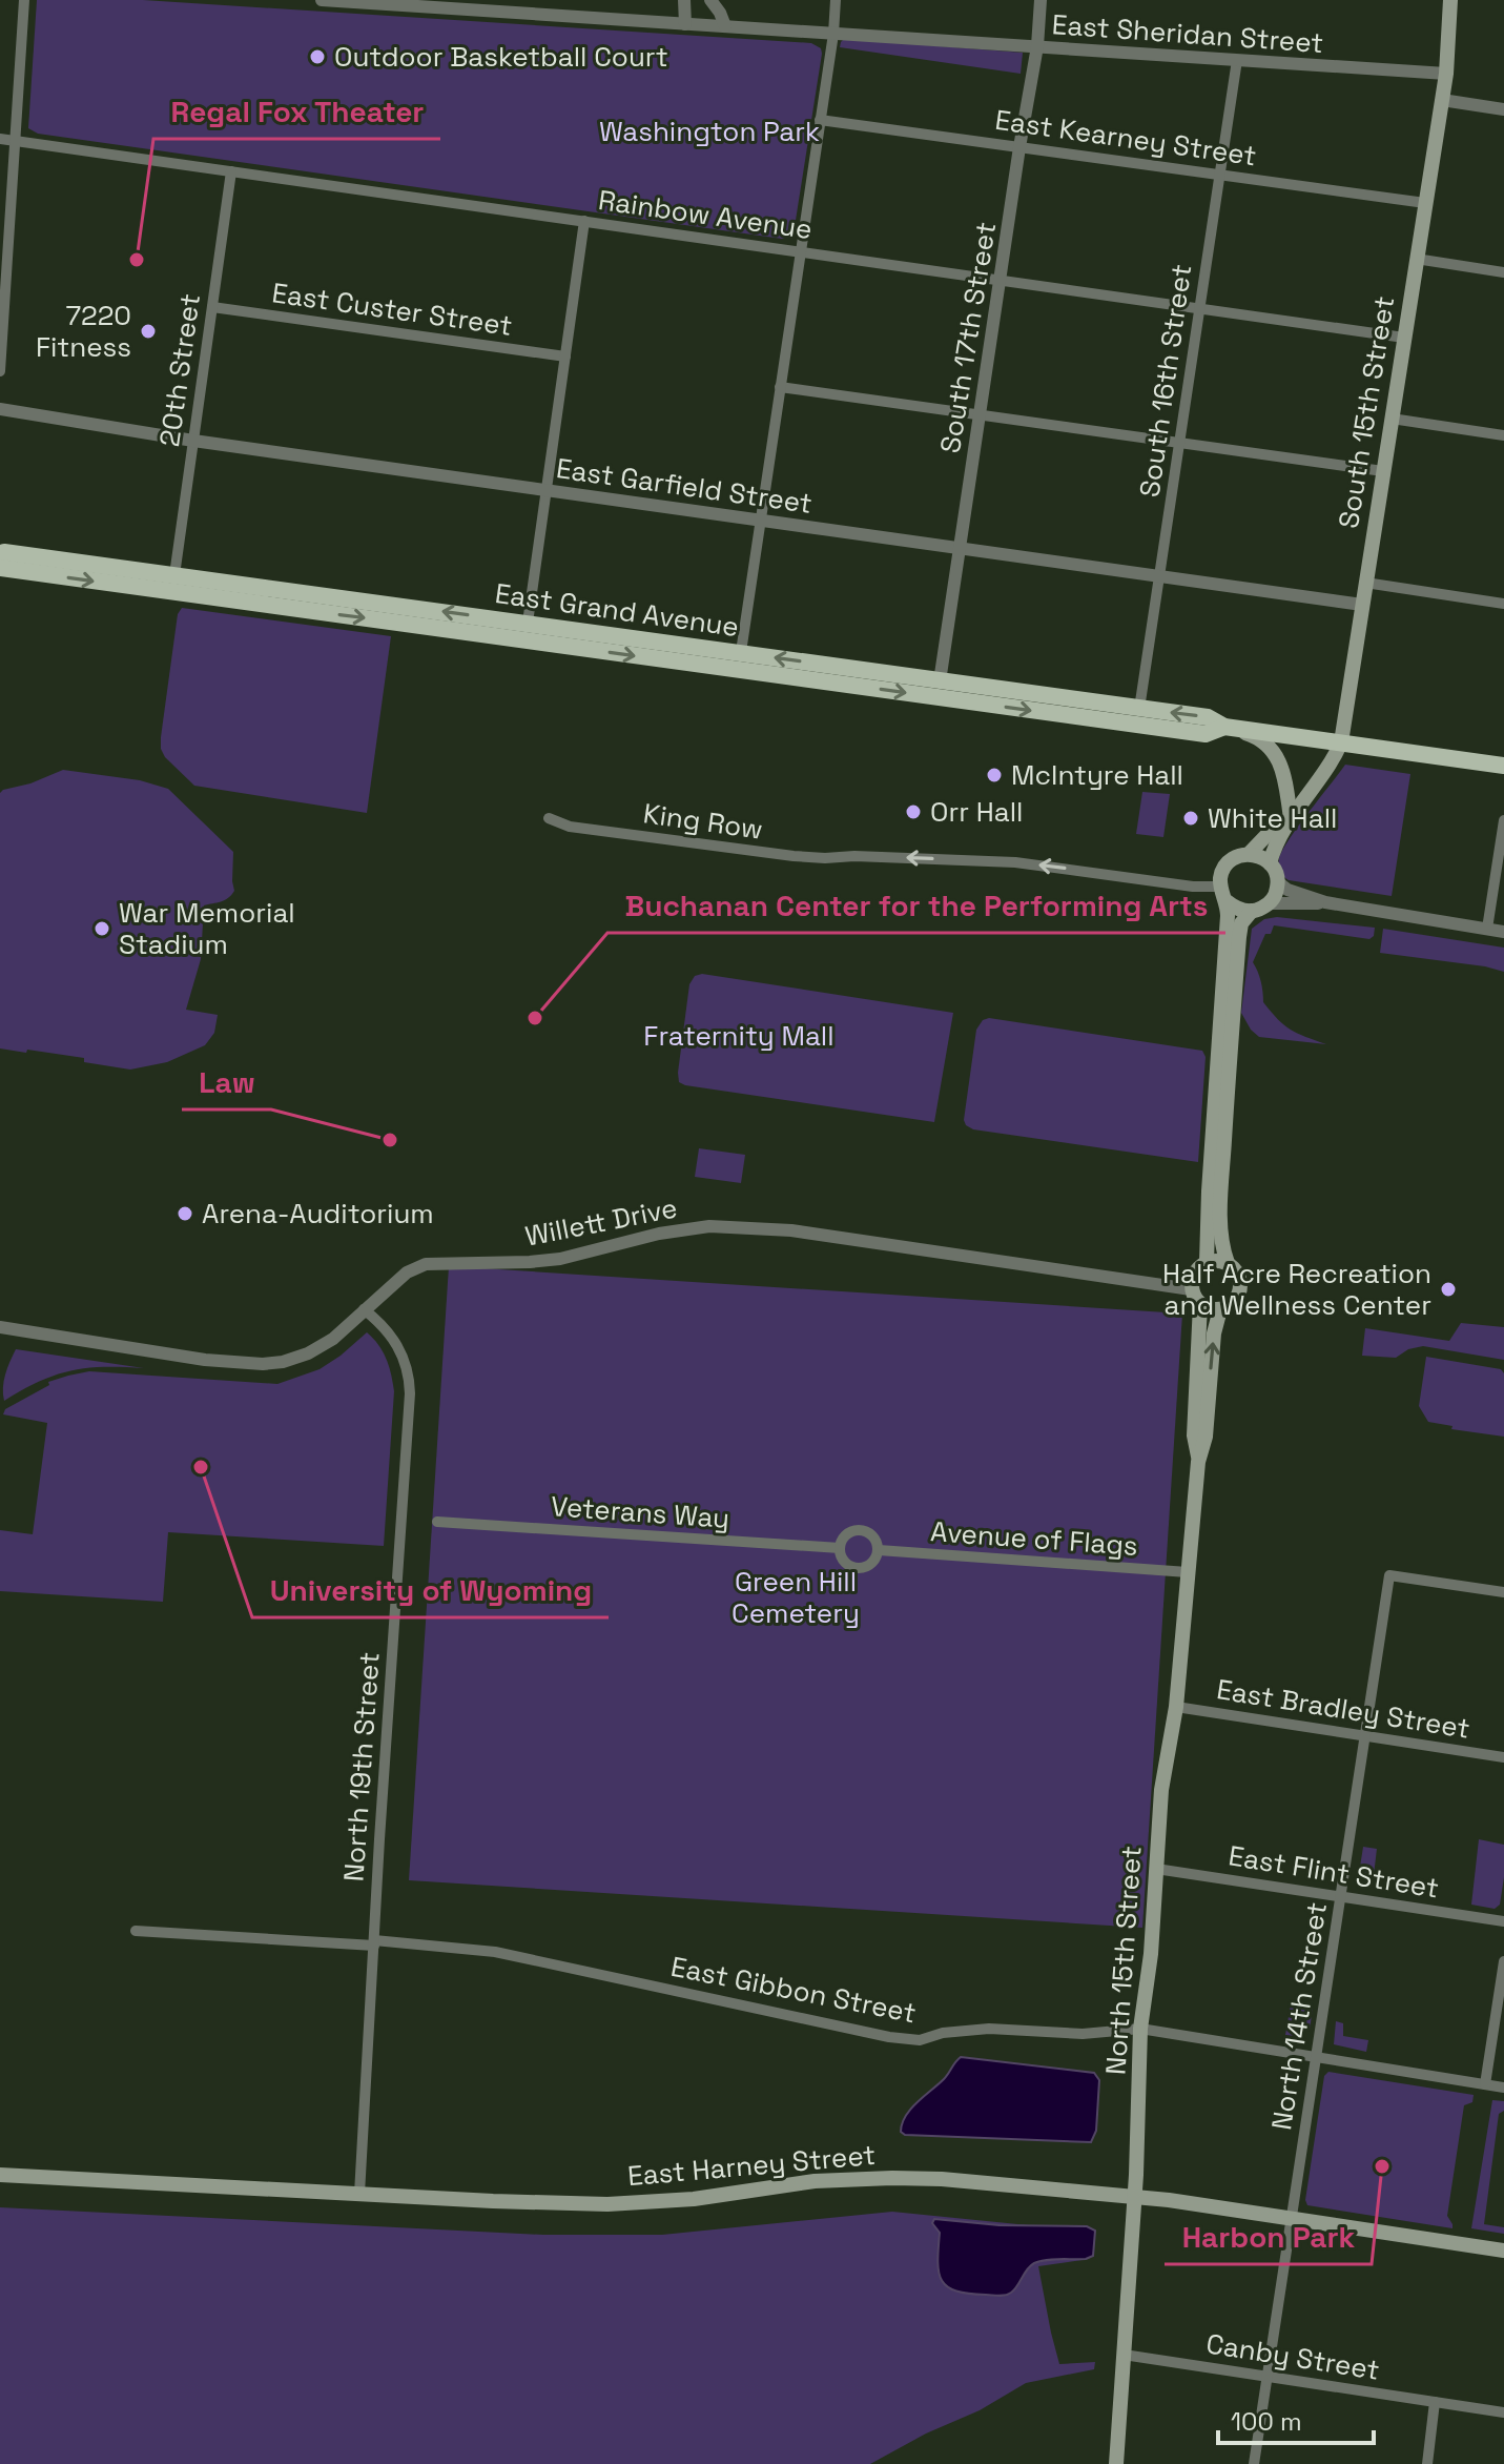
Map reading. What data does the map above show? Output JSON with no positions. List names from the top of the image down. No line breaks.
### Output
{"streets":{"main road":["South 15th Street","East Grand Avenue","North 15th Street","East Harney Street"],"street":["East Sheridan Street","East Kearney Street","Rainbow Avenue","East Custer Street","South 17th Street","20th Street","South 16th Street","East Garfield Street","King Row","Willett Drive","Veterans Way","Avenue of Flags","East Bradley Street","North 19th Street","East Flint Street","East Gibbon Street","North 14th Street","Canby Street"]},"crossings":[["East Sheridan Street","South 17th Street"],["East Sheridan Street","South 16th Street"],["East Sheridan Street","South 15th Street"],["East Kearney Street","South 17th Street"],["East Kearney Street","South 16th Street"],["East Kearney Street","South 15th Street"],["Rainbow Avenue","South 17th Street"],["Rainbow Avenue","20th Street"],["Rainbow Avenue","South 16th Street"],["Rainbow Avenue","South 15th Street"],["East Custer Street","20th Street"],["South 17th Street","East Garfield Street"],["South 17th Street","East Grand Avenue"],["20th Street","East Garfield Street"],["20th Street","East Grand Avenue"],["South 16th Street","East Garfield Street"],["South 16th Street","East Grand Avenue"],["South 15th Street","East Garfield Street"],["South 15th Street","East Grand Avenue"],["South 15th Street","King Row"],["Willett Drive","North 19th Street"],["Willett Drive","North 15th Street"],["Veterans Way","Avenue of Flags"],["Avenue of Flags","North 15th Street"],["East Bradley Street","North 15th Street"],["East Bradley Street","North 14th Street"],["North 19th Street","East Gibbon Street"],["North 19th Street","East Harney Street"],["East Flint Street","North 15th Street"],["East Flint Street","North 14th Street"],["North 15th Street","East Gibbon Street"],["North 15th Street","East Harney Street"],["North 15th Street","Canby Street"],["East Gibbon Street","North 14th Street"],["North 14th Street","East Harney Street"],["North 14th Street","Canby Street"]],"one_way":["King Row"],"parks":["Washington Park","Fraternity Mall","Green Hill Cemetery"],"places":["Outdoor Basketball Court","Regal Fox Theater","7220 Fitness","McIntyre Hall","Orr Hall","White Hall","War Memorial Stadium","Buchanan Center for the Performing Arts","Law","Arena-Auditorium","Half Acre Recreation and Wellness Center","University of Wyoming","Harbon Park"],"scale_bar":"100 m"}
